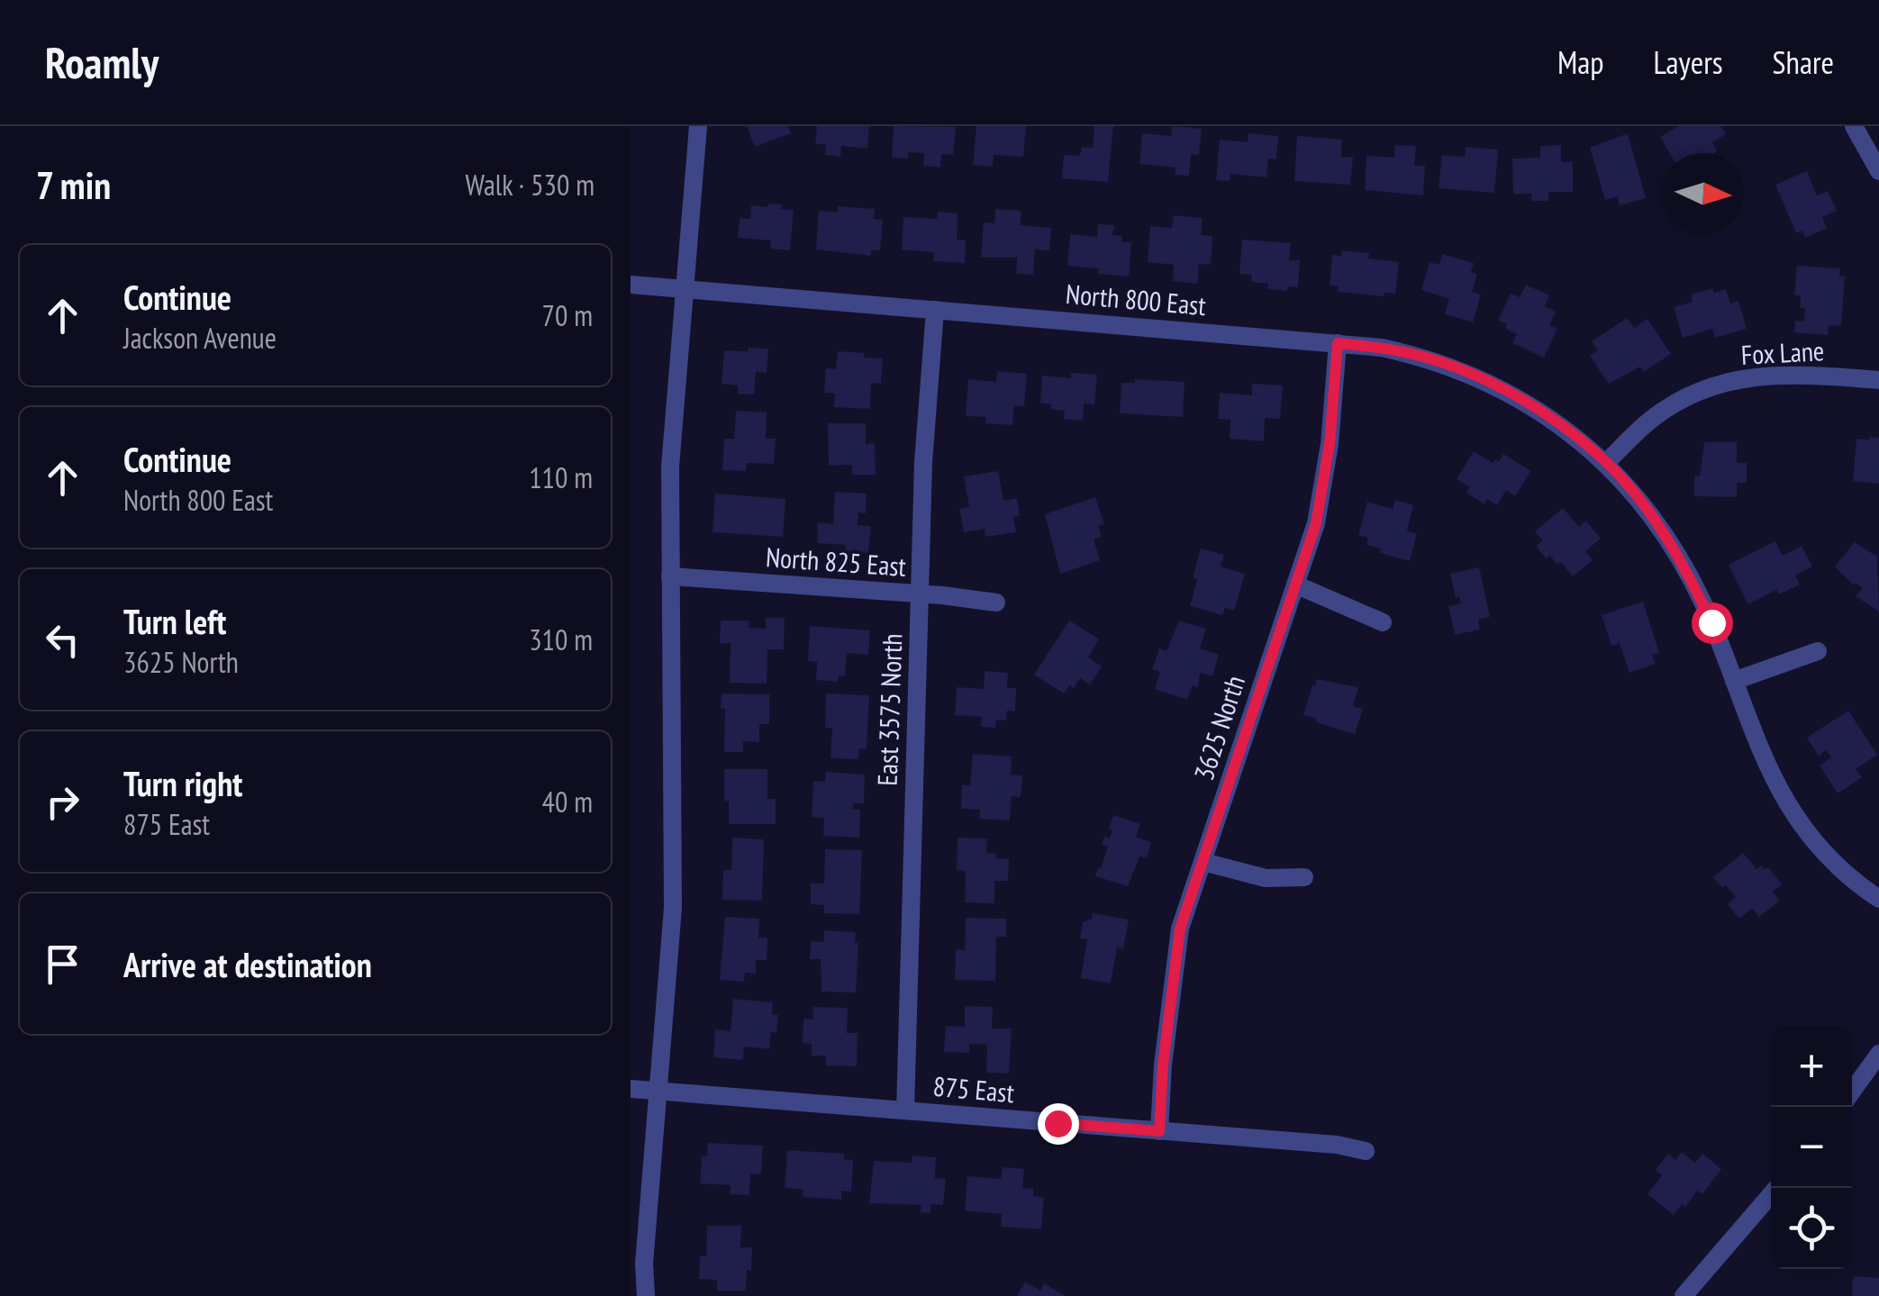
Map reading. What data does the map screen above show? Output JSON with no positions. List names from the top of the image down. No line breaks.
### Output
{"streets":{"street":["North 800 East","Fox Lane","North 825 East","East 3575 North","3625 North","875 East"]},"crossings":[["North 800 East","Fox Lane"],["North 800 East","East 3575 North"],["North 800 East","3625 North"],["North 825 East","East 3575 North"],["East 3575 North","875 East"],["3625 North","875 East"]],"north":"right","page":{"header":"Roamly","nav":["Map","Layers","Share"],"heading":["7 min","Walk · 530 m"],"list":[["Continue","Jackson Avenue","70 m"],["Continue","North 800 East","110 m"],["Turn left","3625 North","310 m"],["Turn right","875 East","40 m"],"Arrive at destination"],"map_buttons":["+","−"]}}
